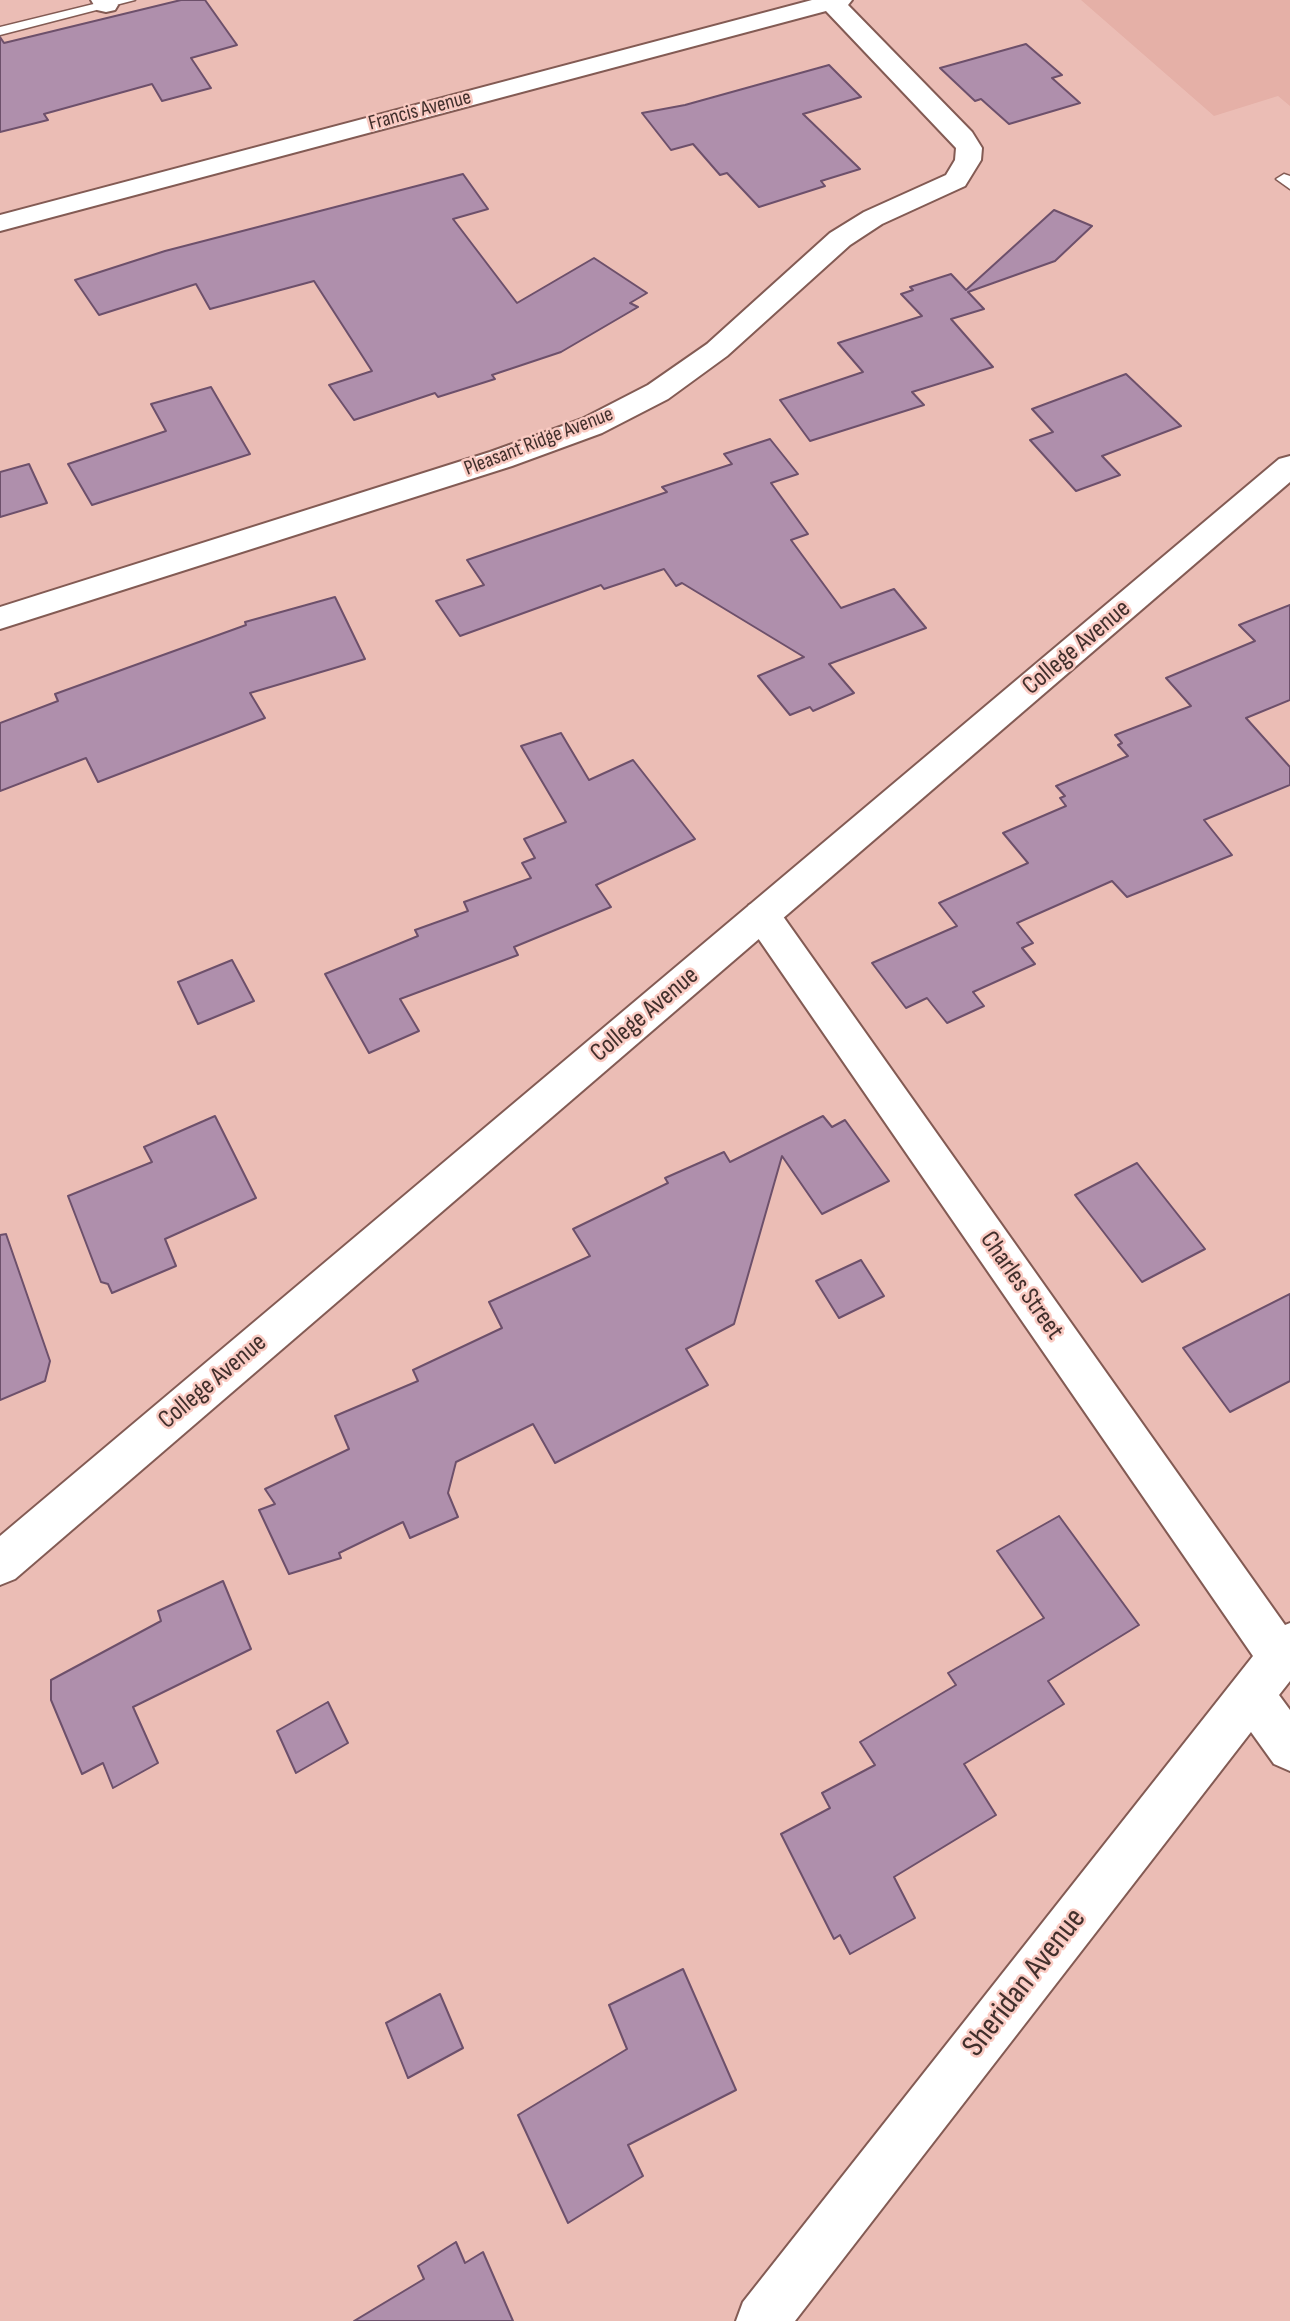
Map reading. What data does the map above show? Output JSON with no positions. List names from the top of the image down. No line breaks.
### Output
{"streets":{"street":["Francis Avenue","Pleasant Ridge Avenue","College Avenue","Charles Street","Sheridan Avenue"]},"crossings":[["Francis Avenue","Pleasant Ridge Avenue"],["College Avenue","Charles Street"],["Charles Street","Sheridan Avenue"]]}
